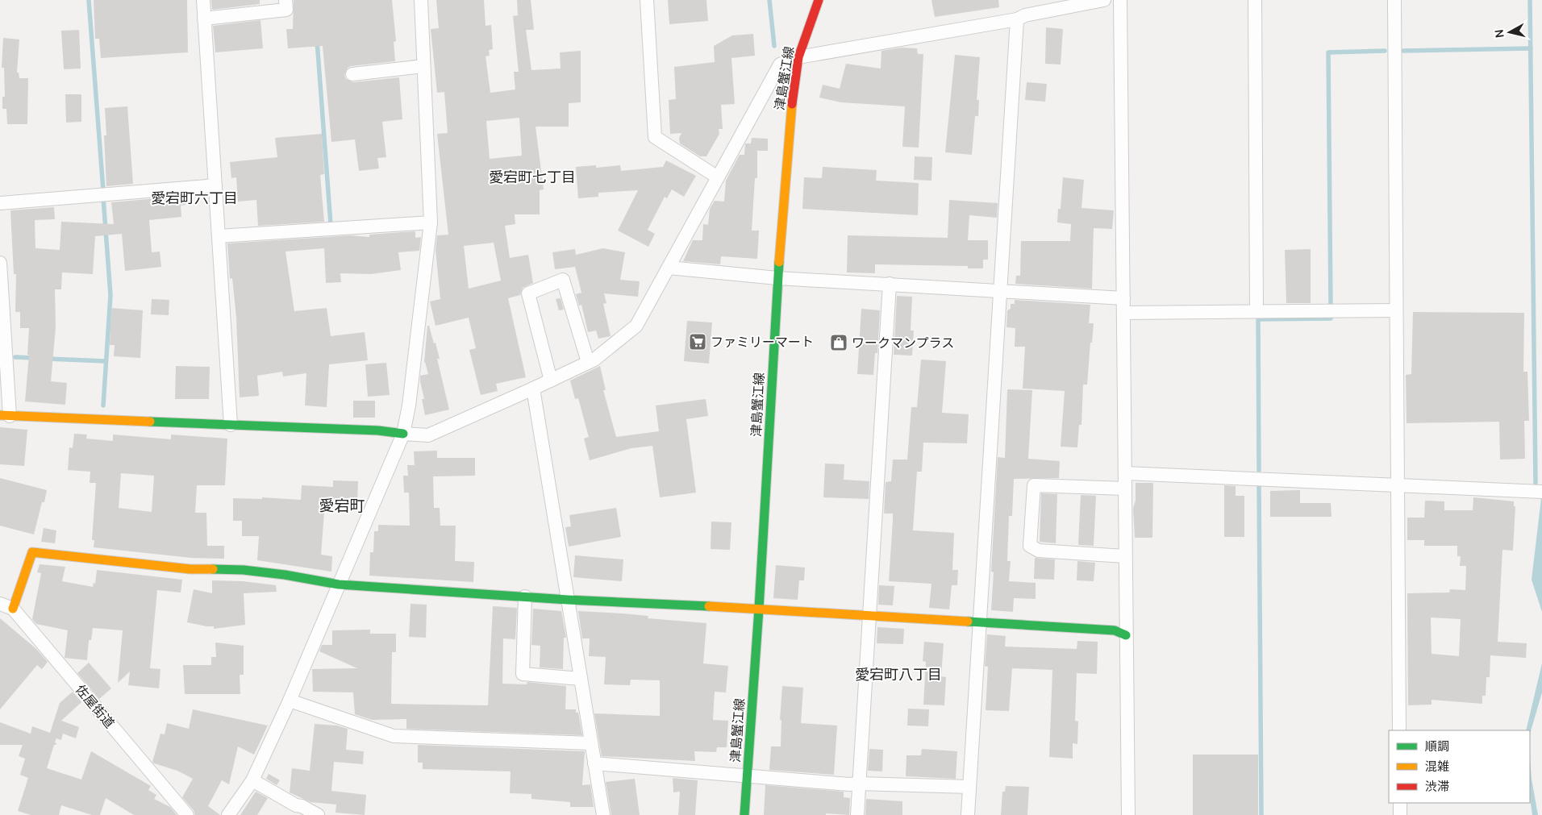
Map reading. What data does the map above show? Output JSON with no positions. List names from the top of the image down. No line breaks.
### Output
{"streets":{"street":["津島蟹江線","佐屋街道"]},"districts":["愛宕町七丁目","愛宕町六丁目","愛宕町","愛宕町八丁目"],"places":{"supermarket":["ファミリーマート"],"shop":["ワークマンプラス"]},"legend":["順調","混雑","渋滞"],"north":"left"}
